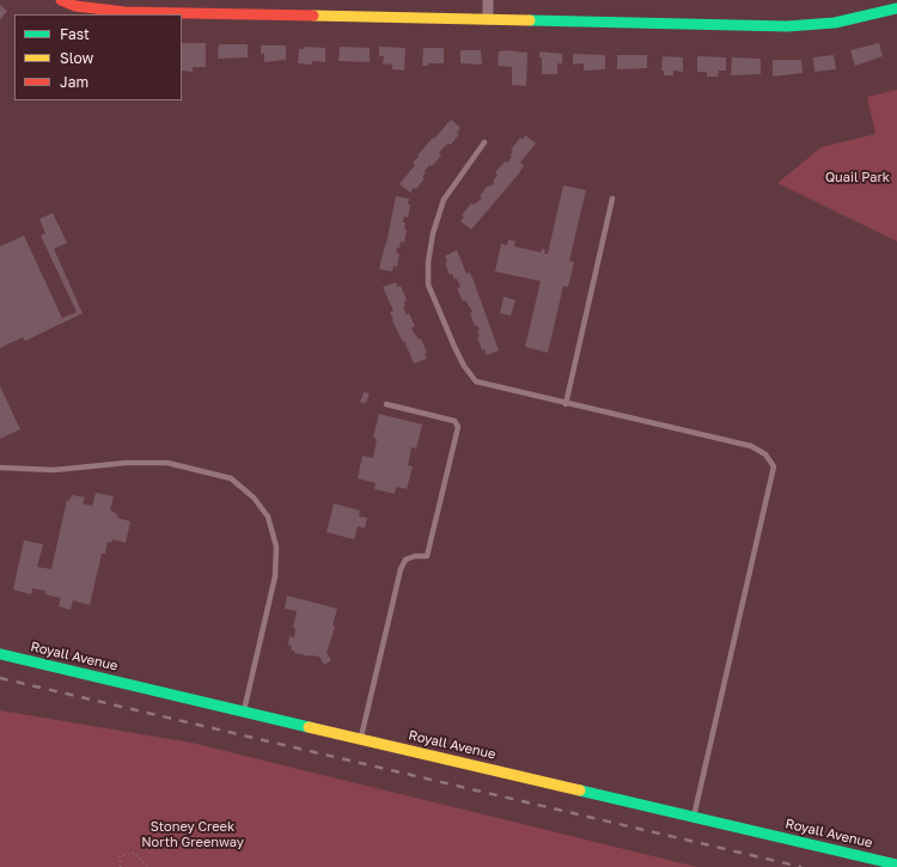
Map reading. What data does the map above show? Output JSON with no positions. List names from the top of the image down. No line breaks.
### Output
{"streets":{"street":["Royall Avenue"]},"parks":["Quail Park","Stoney Creek North Greenway"],"legend":["Fast","Slow","Jam"]}
